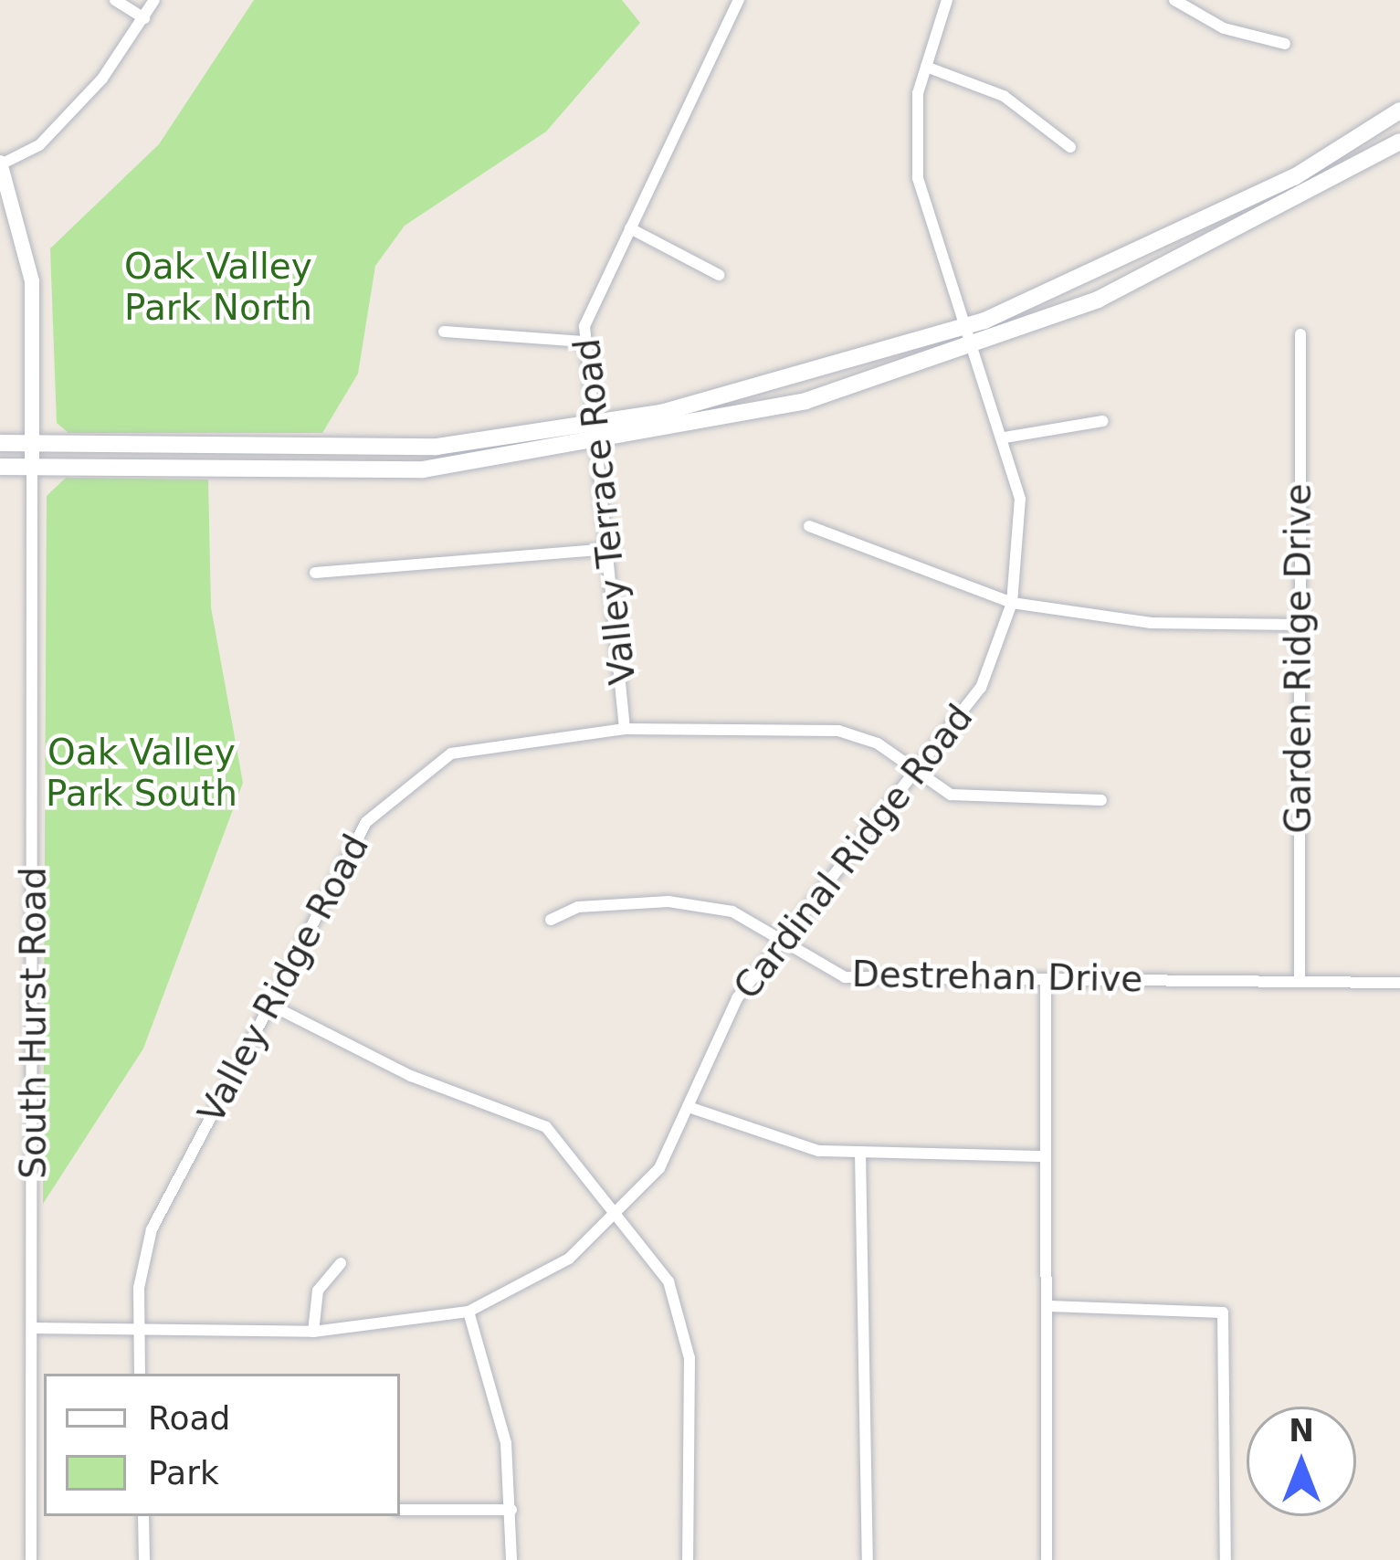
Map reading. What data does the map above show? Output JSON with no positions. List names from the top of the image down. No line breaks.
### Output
{"streets":{"street":["Valley Terrace Road","Garden Ridge Drive","Cardinal Ridge Road","Destrehan Drive","Valley Ridge Road","South Hurst Road"]},"crossings":[["Valley Terrace Road","Valley Ridge Road"],["Garden Ridge Drive","Destrehan Drive"],["Cardinal Ridge Road","Destrehan Drive"],["Cardinal Ridge Road","Valley Ridge Road"],["Cardinal Ridge Road","South Hurst Road"]],"parks":["Oak Valley Park North","Oak Valley Park South"],"legend":["Road","Park"],"north":"top"}
